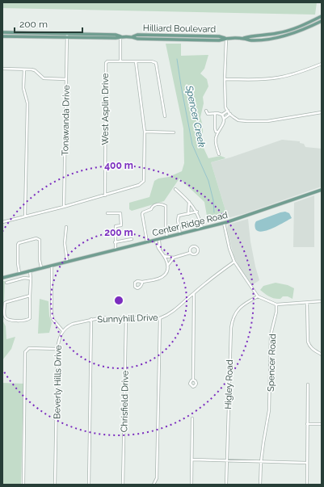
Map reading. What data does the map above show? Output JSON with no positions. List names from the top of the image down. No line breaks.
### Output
{"streets":{"main road":["Hilliard Boulevard","Center Ridge Road"],"street":["West Asplin Drive","Tonawanda Drive","Sunnyhill Drive","Spencer Road","Beverly Hills Drive","Higley Road","Chrisfield Drive"]},"crossings":[["Hilliard Boulevard","Tonawanda Drive"],["Sunnyhill Drive","Beverly Hills Drive"],["Sunnyhill Drive","Chrisfield Drive"]],"water":["Spencer Creek"],"scale_bar":"200 m","rings":["400 m","200 m"]}
